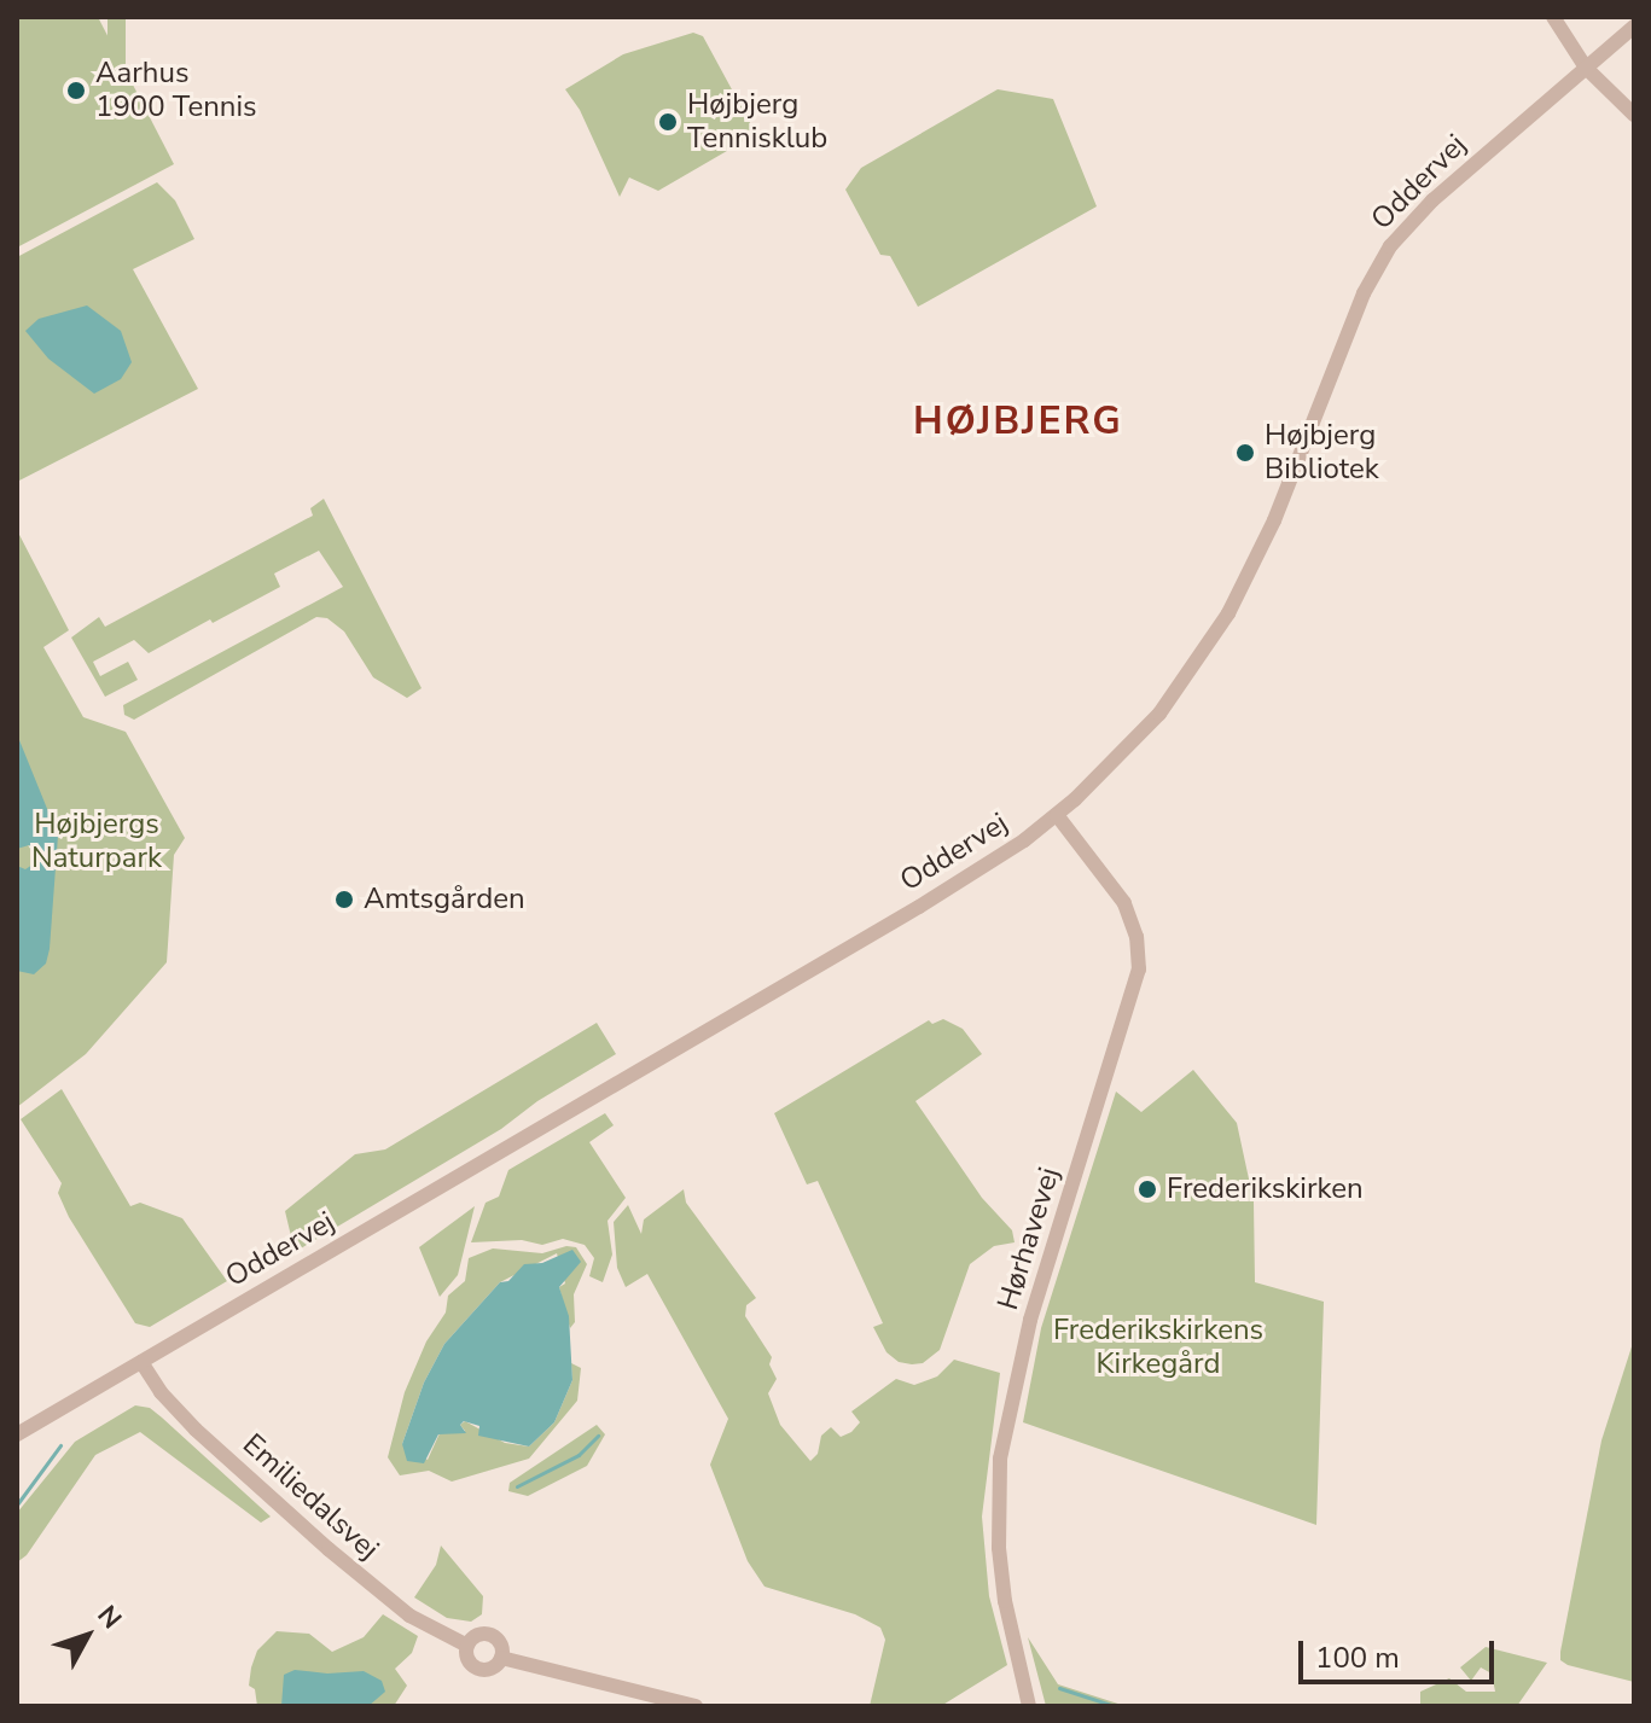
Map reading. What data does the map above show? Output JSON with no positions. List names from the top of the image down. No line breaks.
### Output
{"streets":{"street":["Oddervej","Hørhavevej","Emiliedalsvej"]},"crossings":[["Oddervej","Hørhavevej"],["Oddervej","Emiliedalsvej"]],"districts":["HØJBJERG"],"parks":["Højbjergs Naturpark","Frederikskirkens Kirkegård"],"places":["Aarhus 1900 Tennis","Højbjerg Tennisklub","Højbjerg Bibliotek","Amtsgården","Frederikskirken"],"scale_bar":"100 m","north":"top right"}
